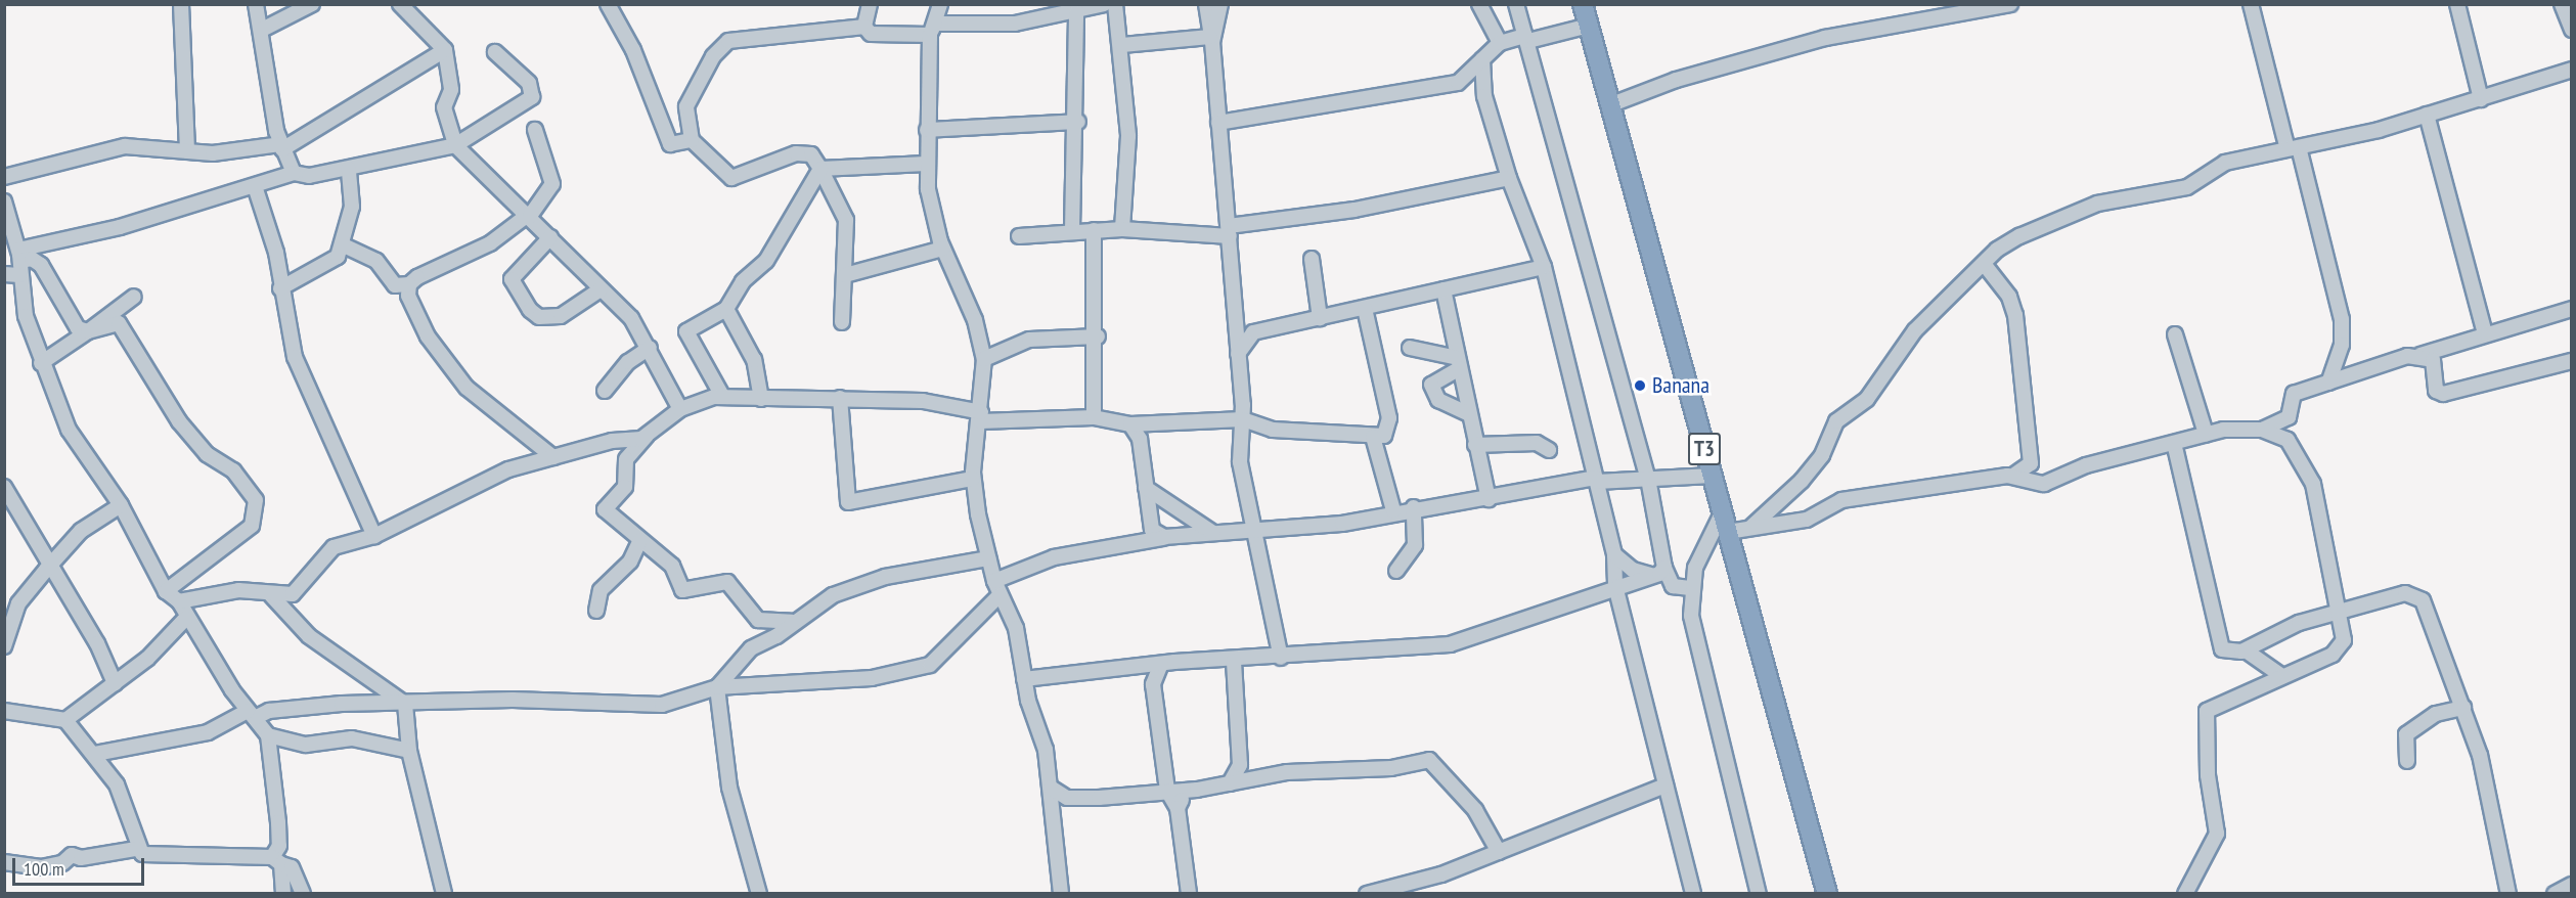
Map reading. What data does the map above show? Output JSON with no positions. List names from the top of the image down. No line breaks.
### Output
{"streets":{"highway":["T3"]},"places":["Banana"],"scale_bar":"100 m"}
